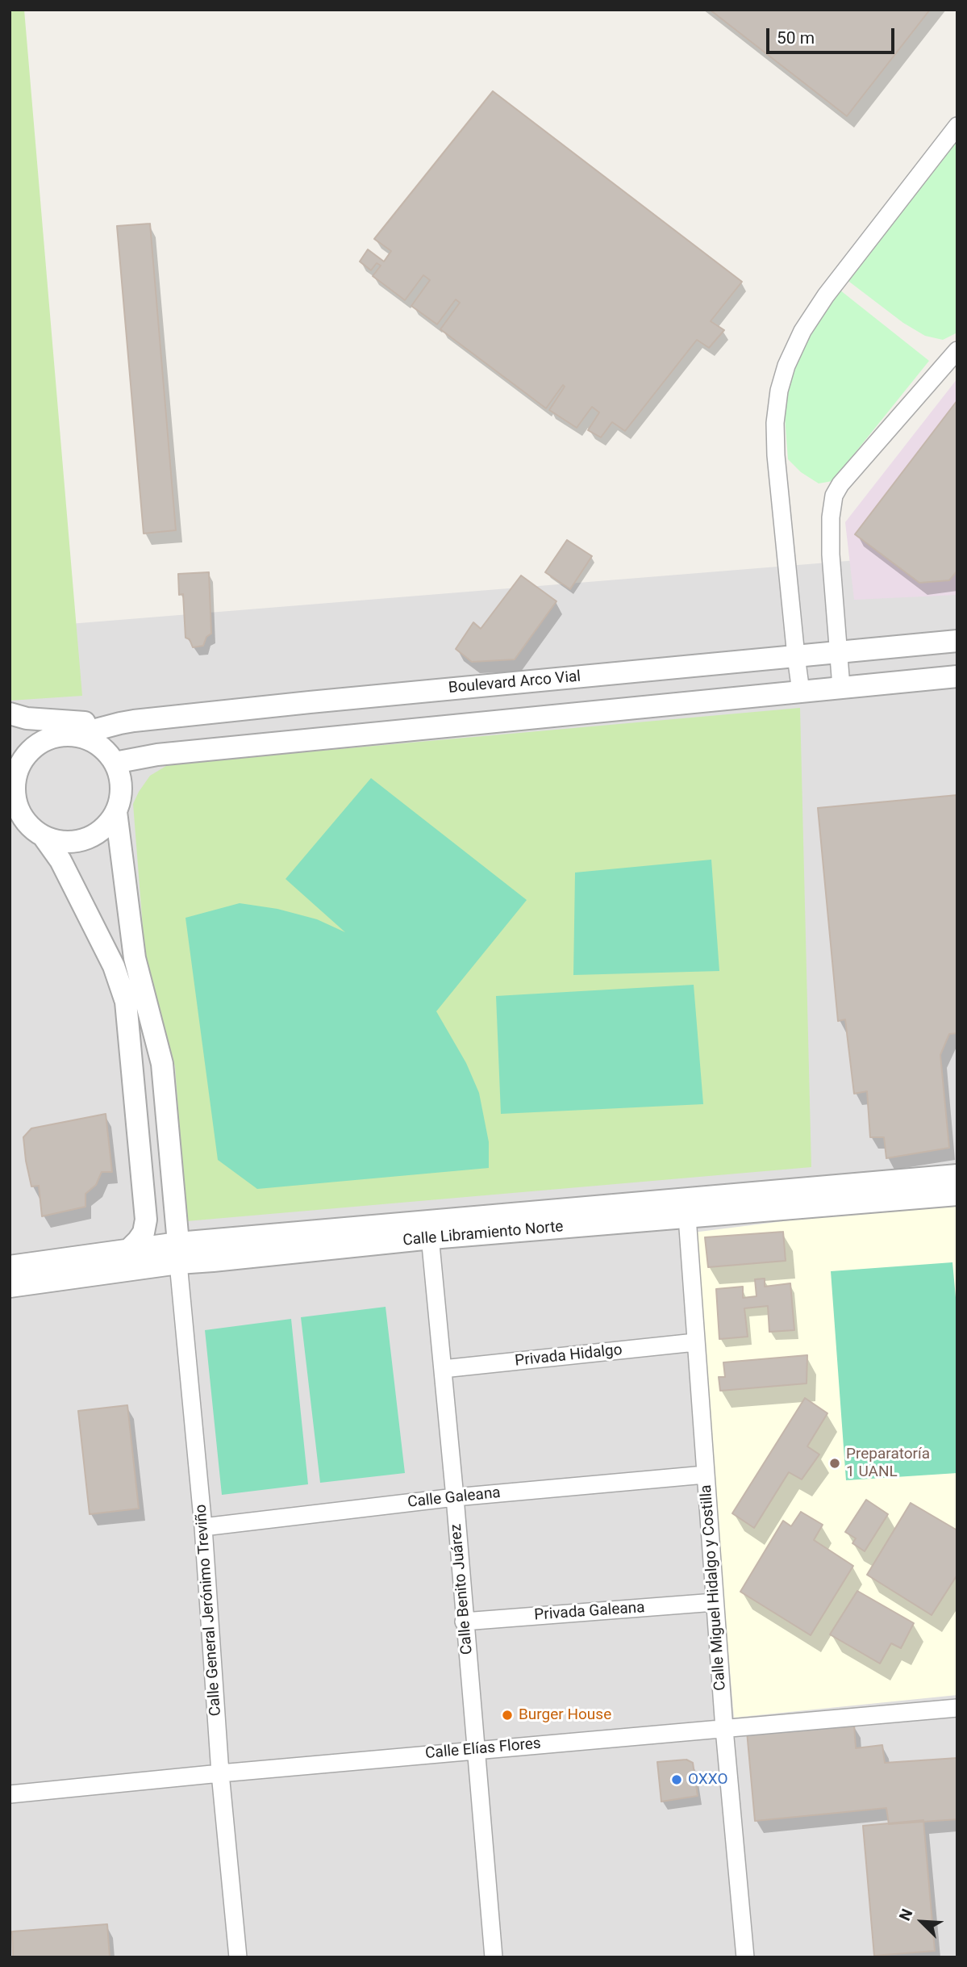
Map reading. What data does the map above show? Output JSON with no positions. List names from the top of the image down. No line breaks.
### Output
{"streets":{"street":["Boulevard Arco Vial","Calle Libramiento Norte","Privada Hidalgo","Calle Galeana","Calle Miguel Hidalgo y Costilla","Calle Benito Juárez","Calle General Jerónimo Treviño","Privada Galeana","Calle Elías Flores"]},"crossings":[["Calle Libramiento Norte","Calle Miguel Hidalgo y Costilla"],["Calle Libramiento Norte","Calle Benito Juárez"],["Calle Libramiento Norte","Calle General Jerónimo Treviño"],["Privada Hidalgo","Calle Miguel Hidalgo y Costilla"],["Privada Hidalgo","Calle Benito Juárez"],["Calle Galeana","Calle Miguel Hidalgo y Costilla"],["Calle Galeana","Calle Benito Juárez"],["Calle Galeana","Calle General Jerónimo Treviño"],["Calle Miguel Hidalgo y Costilla","Privada Galeana"],["Calle Miguel Hidalgo y Costilla","Calle Elías Flores"],["Calle Benito Juárez","Privada Galeana"],["Calle Benito Juárez","Calle Elías Flores"],["Calle General Jerónimo Treviño","Calle Elías Flores"]],"places":["Preparatoría 1 UANL","Burger House","OXXO"],"scale_bar":"50 m","north":"top left"}
